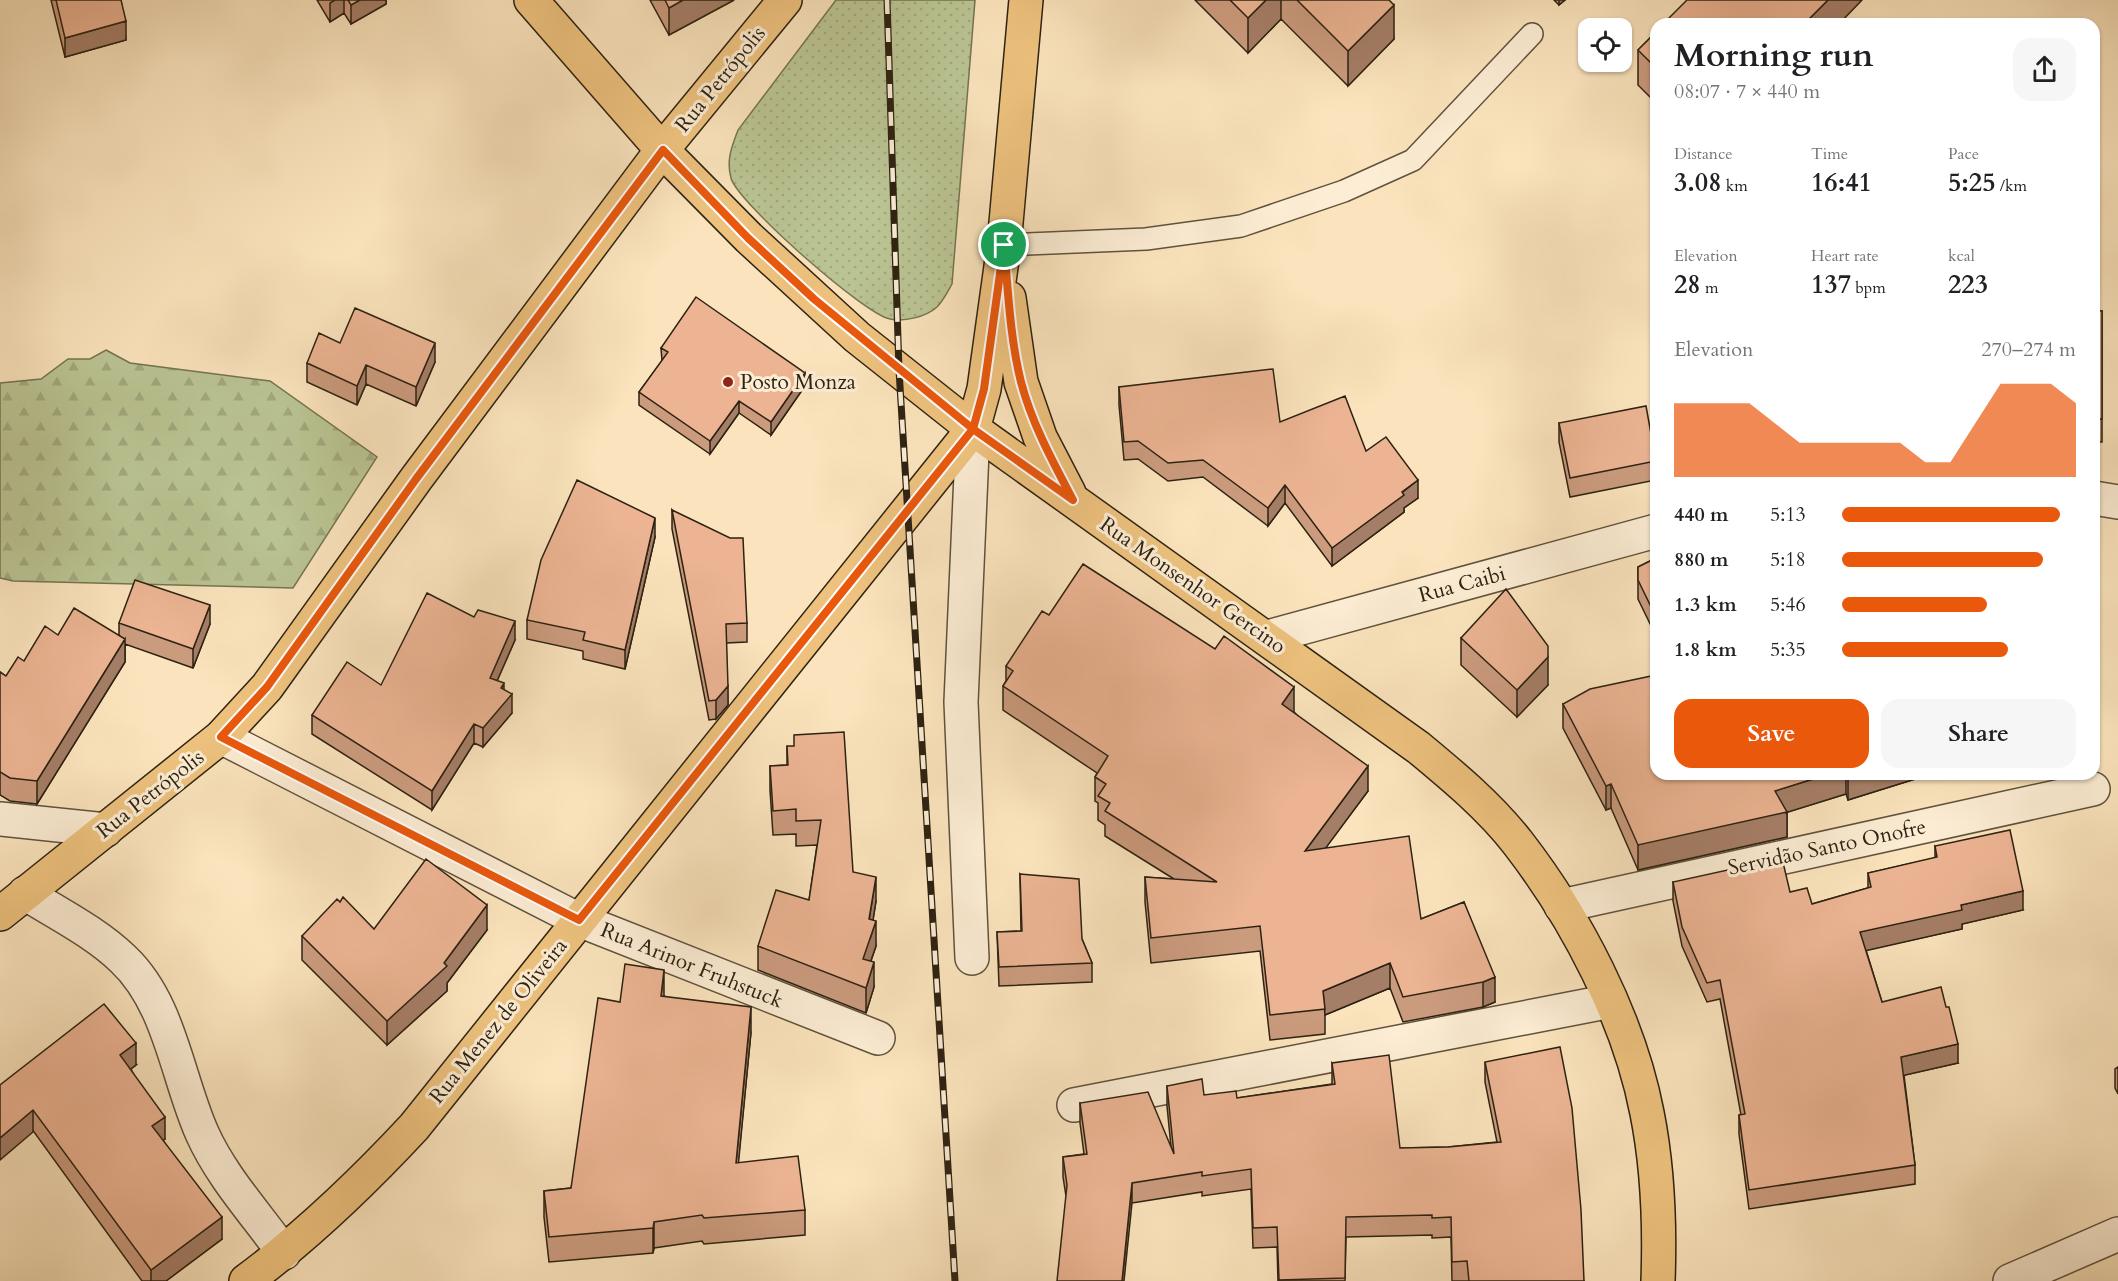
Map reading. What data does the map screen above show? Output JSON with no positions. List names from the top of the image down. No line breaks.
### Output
{"streets":{"main road":["Rua Petrópolis","Rua Monsenhor Gercino","Rua Menez de Oliveira"],"street":["Rua Caibi","Servidão Santo Onofre","Rua Arinor Fruhstuck"]},"crossings":[["Rua Petrópolis","Rua Monsenhor Gercino"],["Rua Petrópolis","Rua Arinor Fruhstuck"],["Rua Caibi","Rua Monsenhor Gercino"],["Rua Monsenhor Gercino","Servidão Santo Onofre"],["Rua Monsenhor Gercino","Rua Menez de Oliveira"],["Rua Arinor Fruhstuck","Rua Menez de Oliveira"]],"places":["Posto Monza"],"page":{"heading":["Morning run","08:07 · 7 × 440 m"],"stats":[["Distance","3.08 km"],["Time","16:41"],["Pace","5:25 /km"],["Elevation","28 m"],["Heart rate","137 bpm"],["kcal","223"]],"chart":["Elevation","270–274 m"],"list":[{"name":"440 m","note":"5:13"},{"name":"880 m","note":"5:18"},{"name":"1.3 km","note":"5:46"},{"name":"1.8 km","note":"5:35"}],"buttons":["Save","Share"]}}
